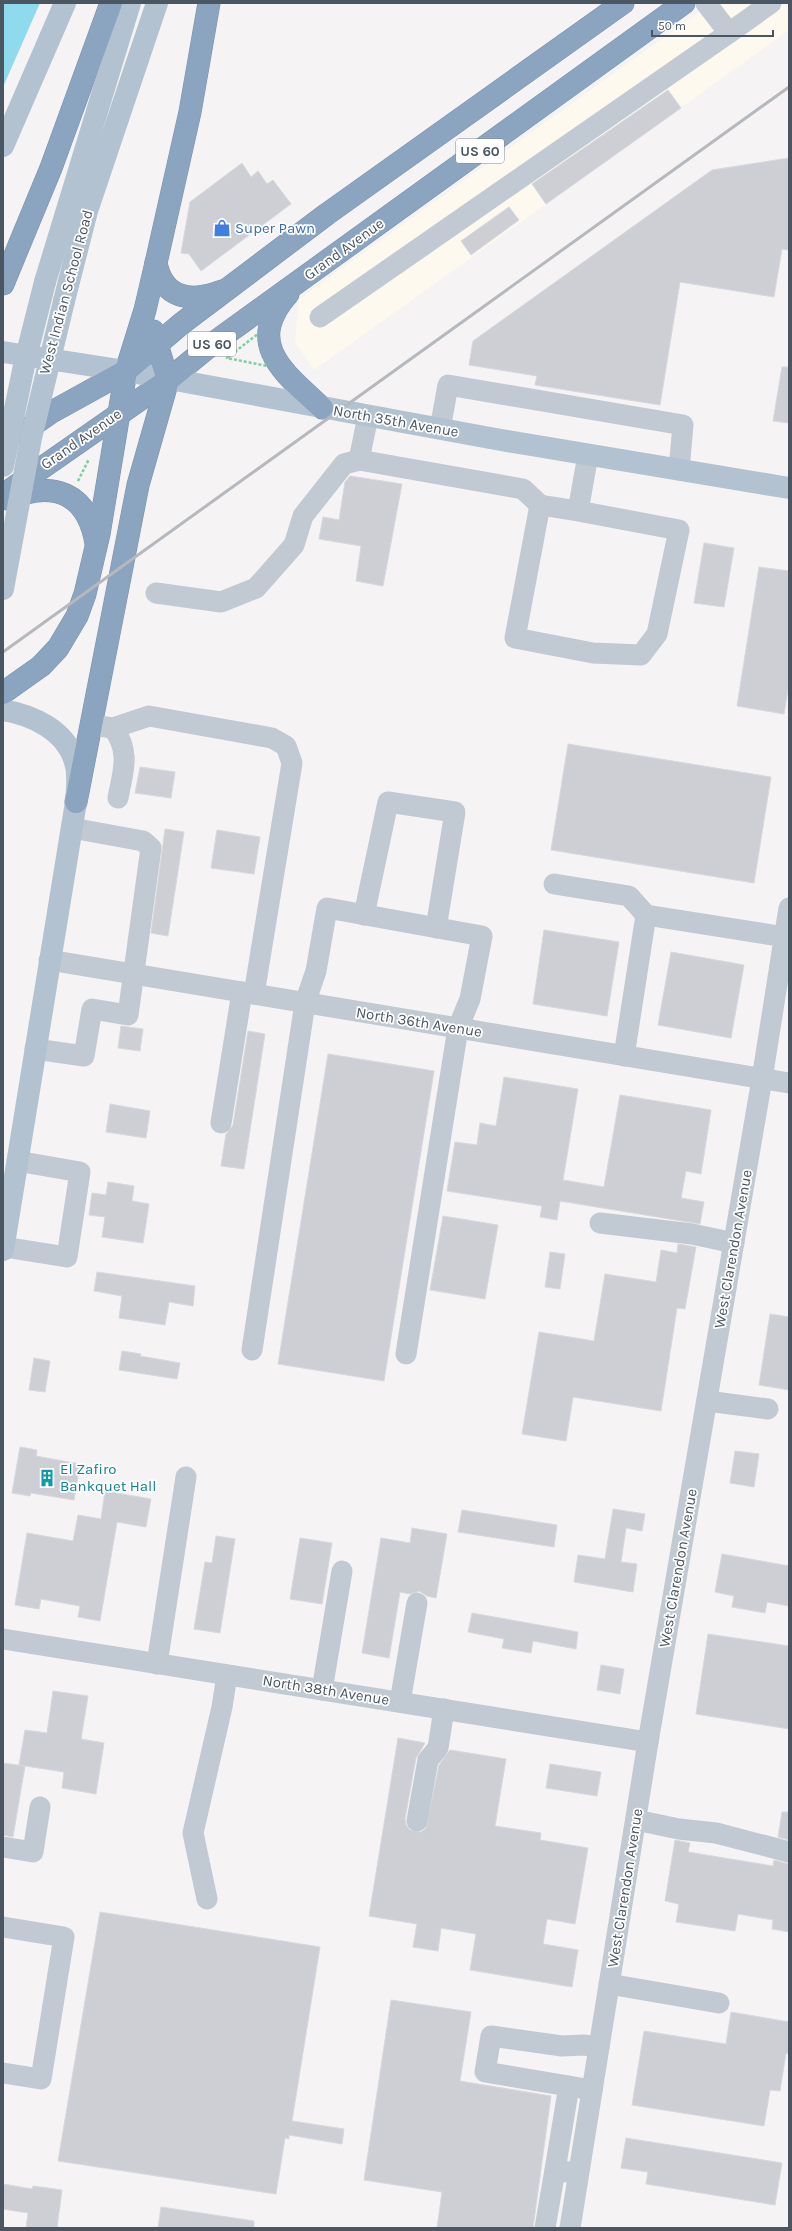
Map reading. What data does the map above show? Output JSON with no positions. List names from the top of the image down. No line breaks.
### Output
{"streets":{"highway":["US 60","Grand Avenue"],"main road":["West Indian School Road","North 35th Avenue"],"street":["North 36th Avenue","West Clarendon Avenue","North 38th Avenue"]},"crossings":[["US 60","North 35th Avenue"],["Grand Avenue","North 35th Avenue"],["North 36th Avenue","West Clarendon Avenue"],["West Clarendon Avenue","North 38th Avenue"]],"places":{"shop":["Super Pawn"],"building":["El Zafiro Bankquet Hall"]},"scale_bar":"50 m"}
